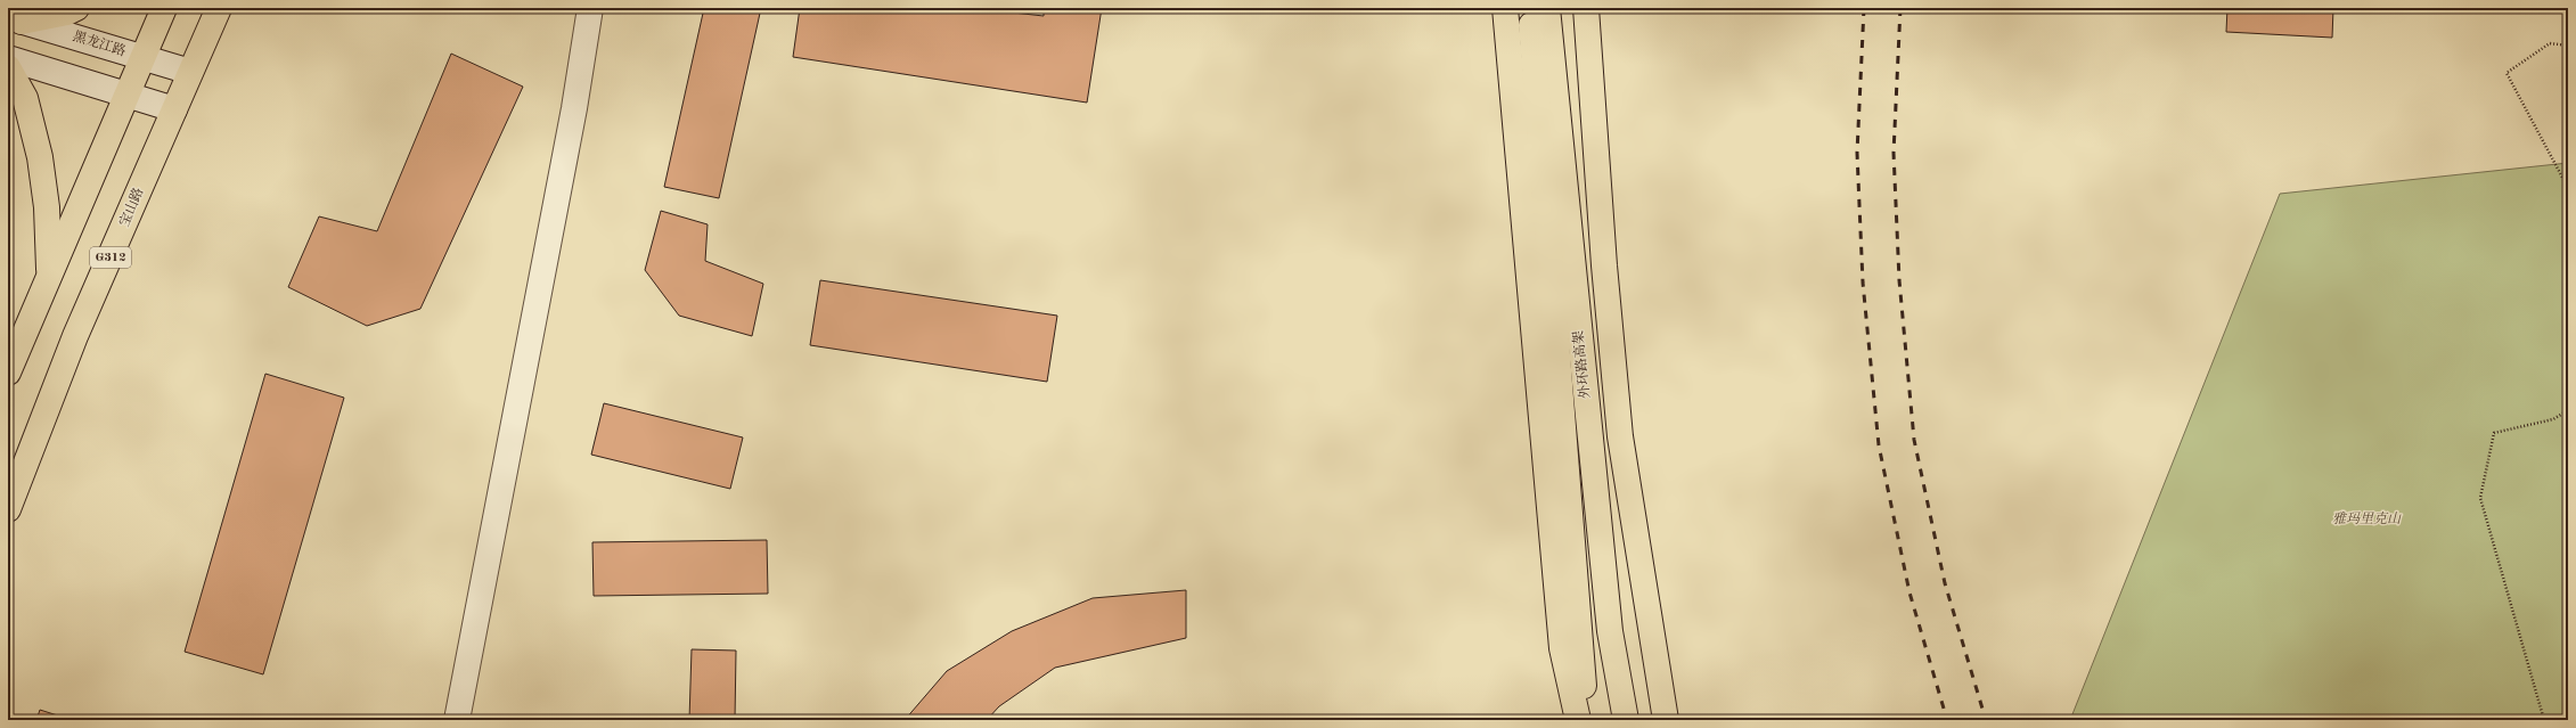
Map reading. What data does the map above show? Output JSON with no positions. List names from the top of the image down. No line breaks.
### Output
{"streets":{"main road":["宝山路","G312","外环路高架"],"street":["黑龙江路"]},"crossings":[["黑龙江路","宝山路"]],"parks":["雅玛里克山"]}
